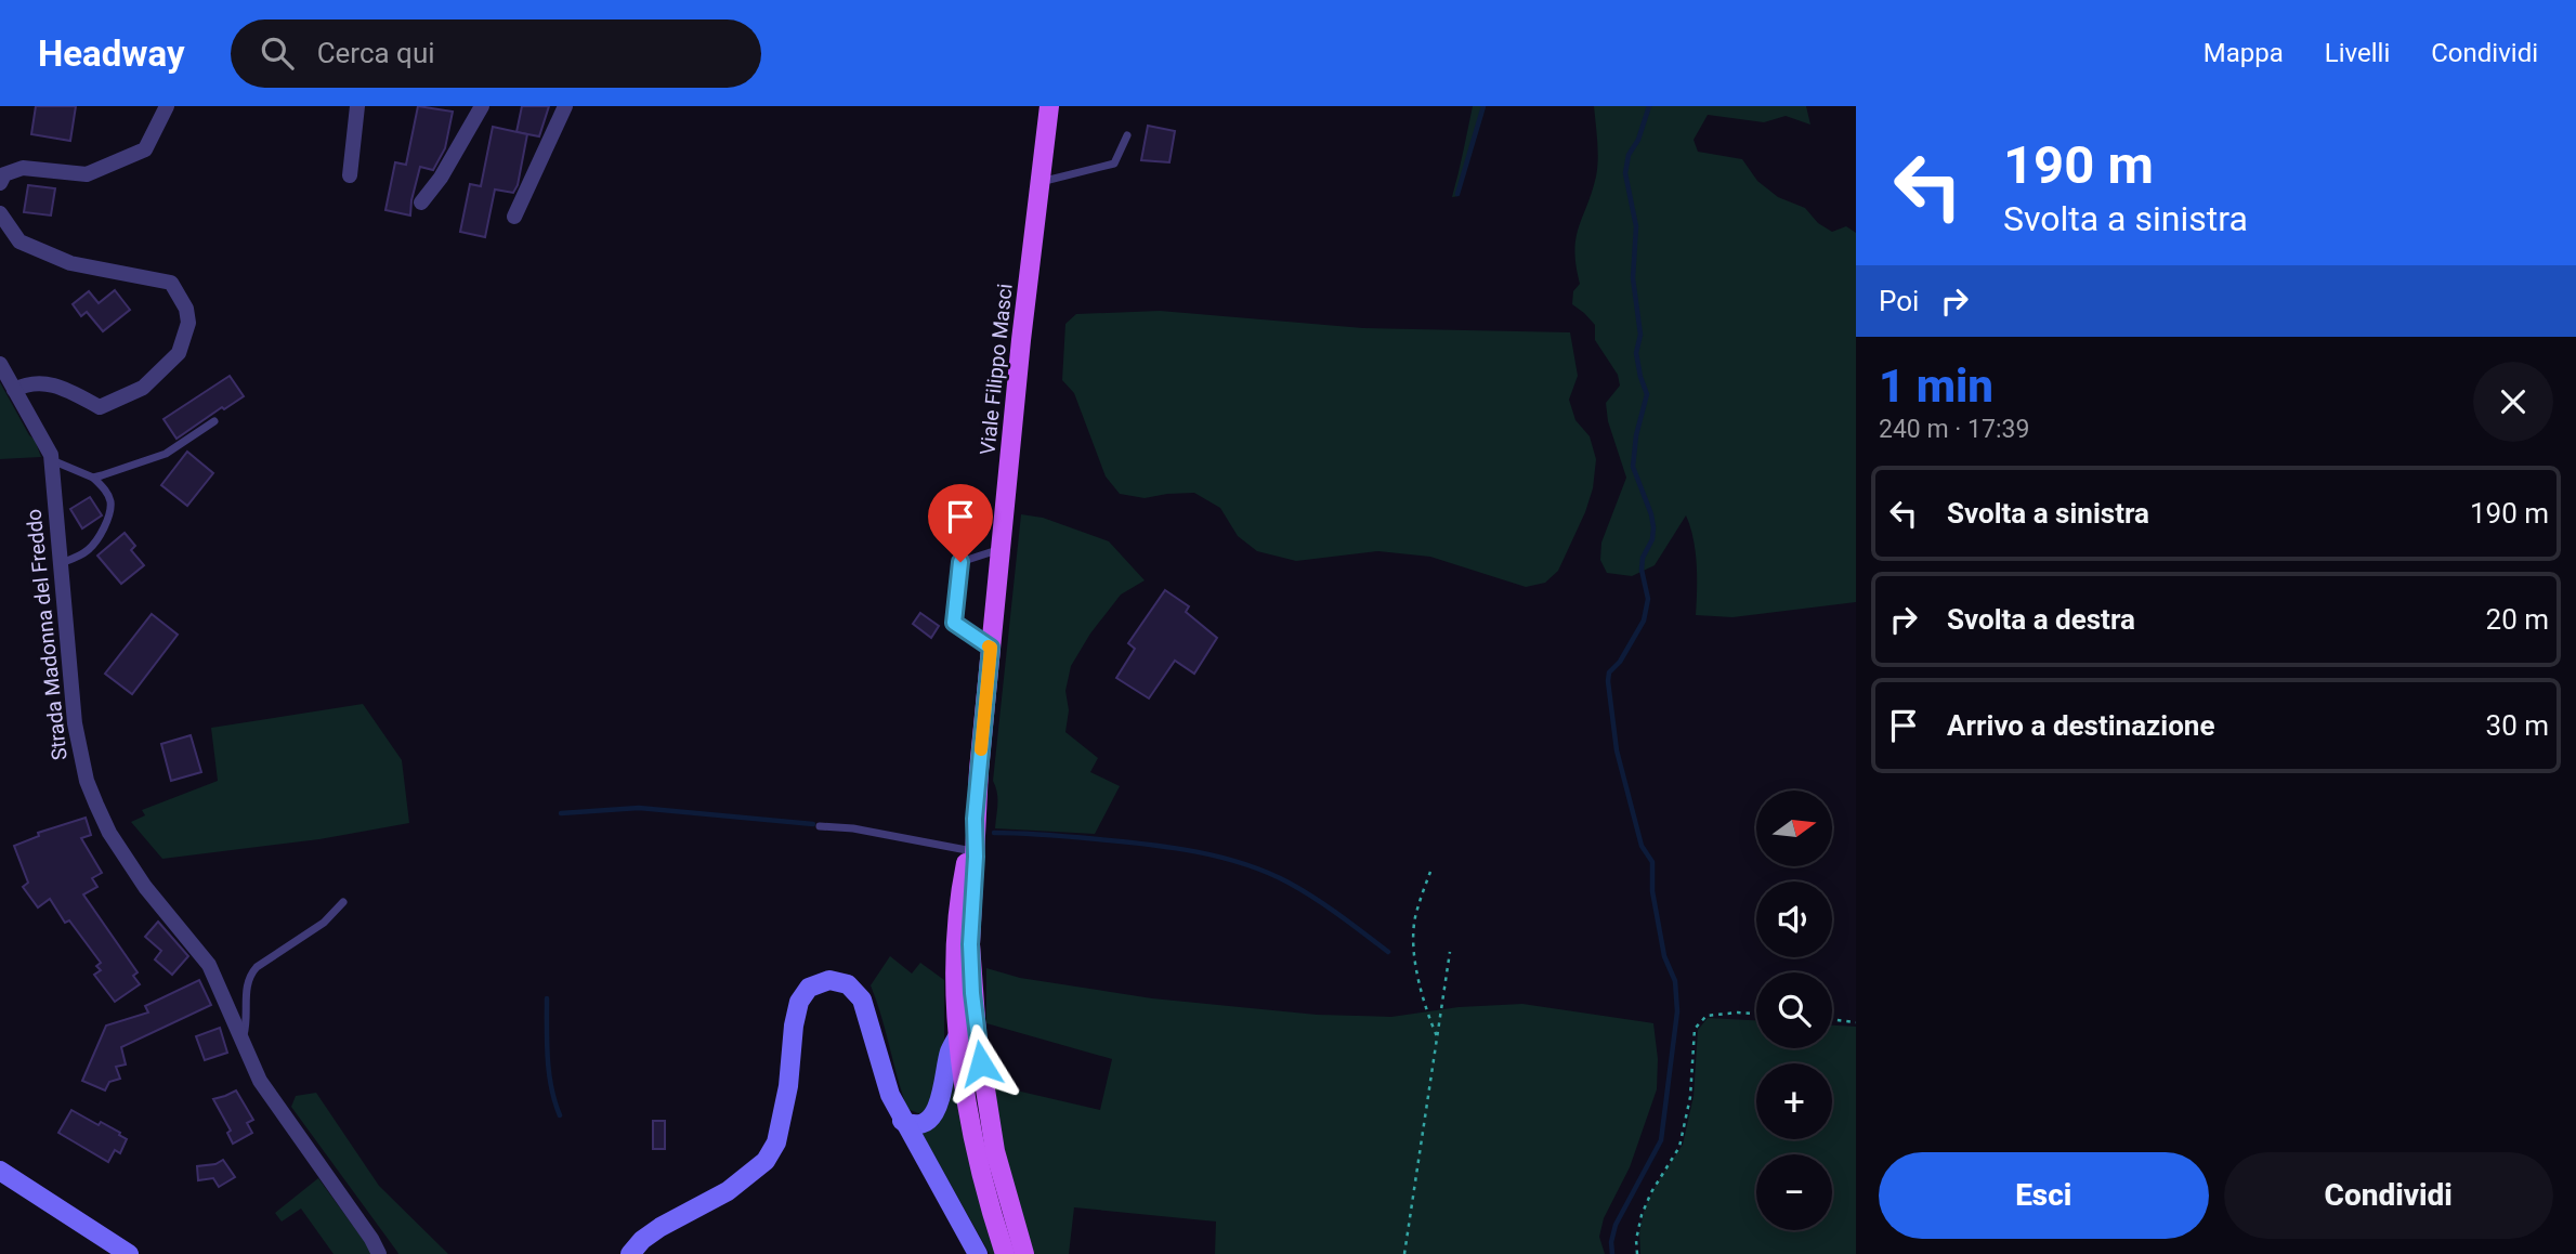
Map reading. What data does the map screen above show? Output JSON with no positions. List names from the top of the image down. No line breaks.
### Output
{"streets":{"main road":["Viale Filippo Masci"],"street":["Strada Madonna del Freddo"]},"north":"right","page":{"header":"Headway","search":"Cerca qui","nav":["Mappa","Livelli","Condividi"],"turn":["190 m","Svolta a sinistra"],"then":"Poi","heading":["1 min","240 m · 17:39"],"list":[{"name":"Svolta a sinistra","value":"190 m"},{"name":"Svolta a destra","value":"20 m"},{"name":"Arrivo a destinazione","value":"30 m"}],"map_buttons":["+","−"],"buttons":["Esci","Condividi"]}}
